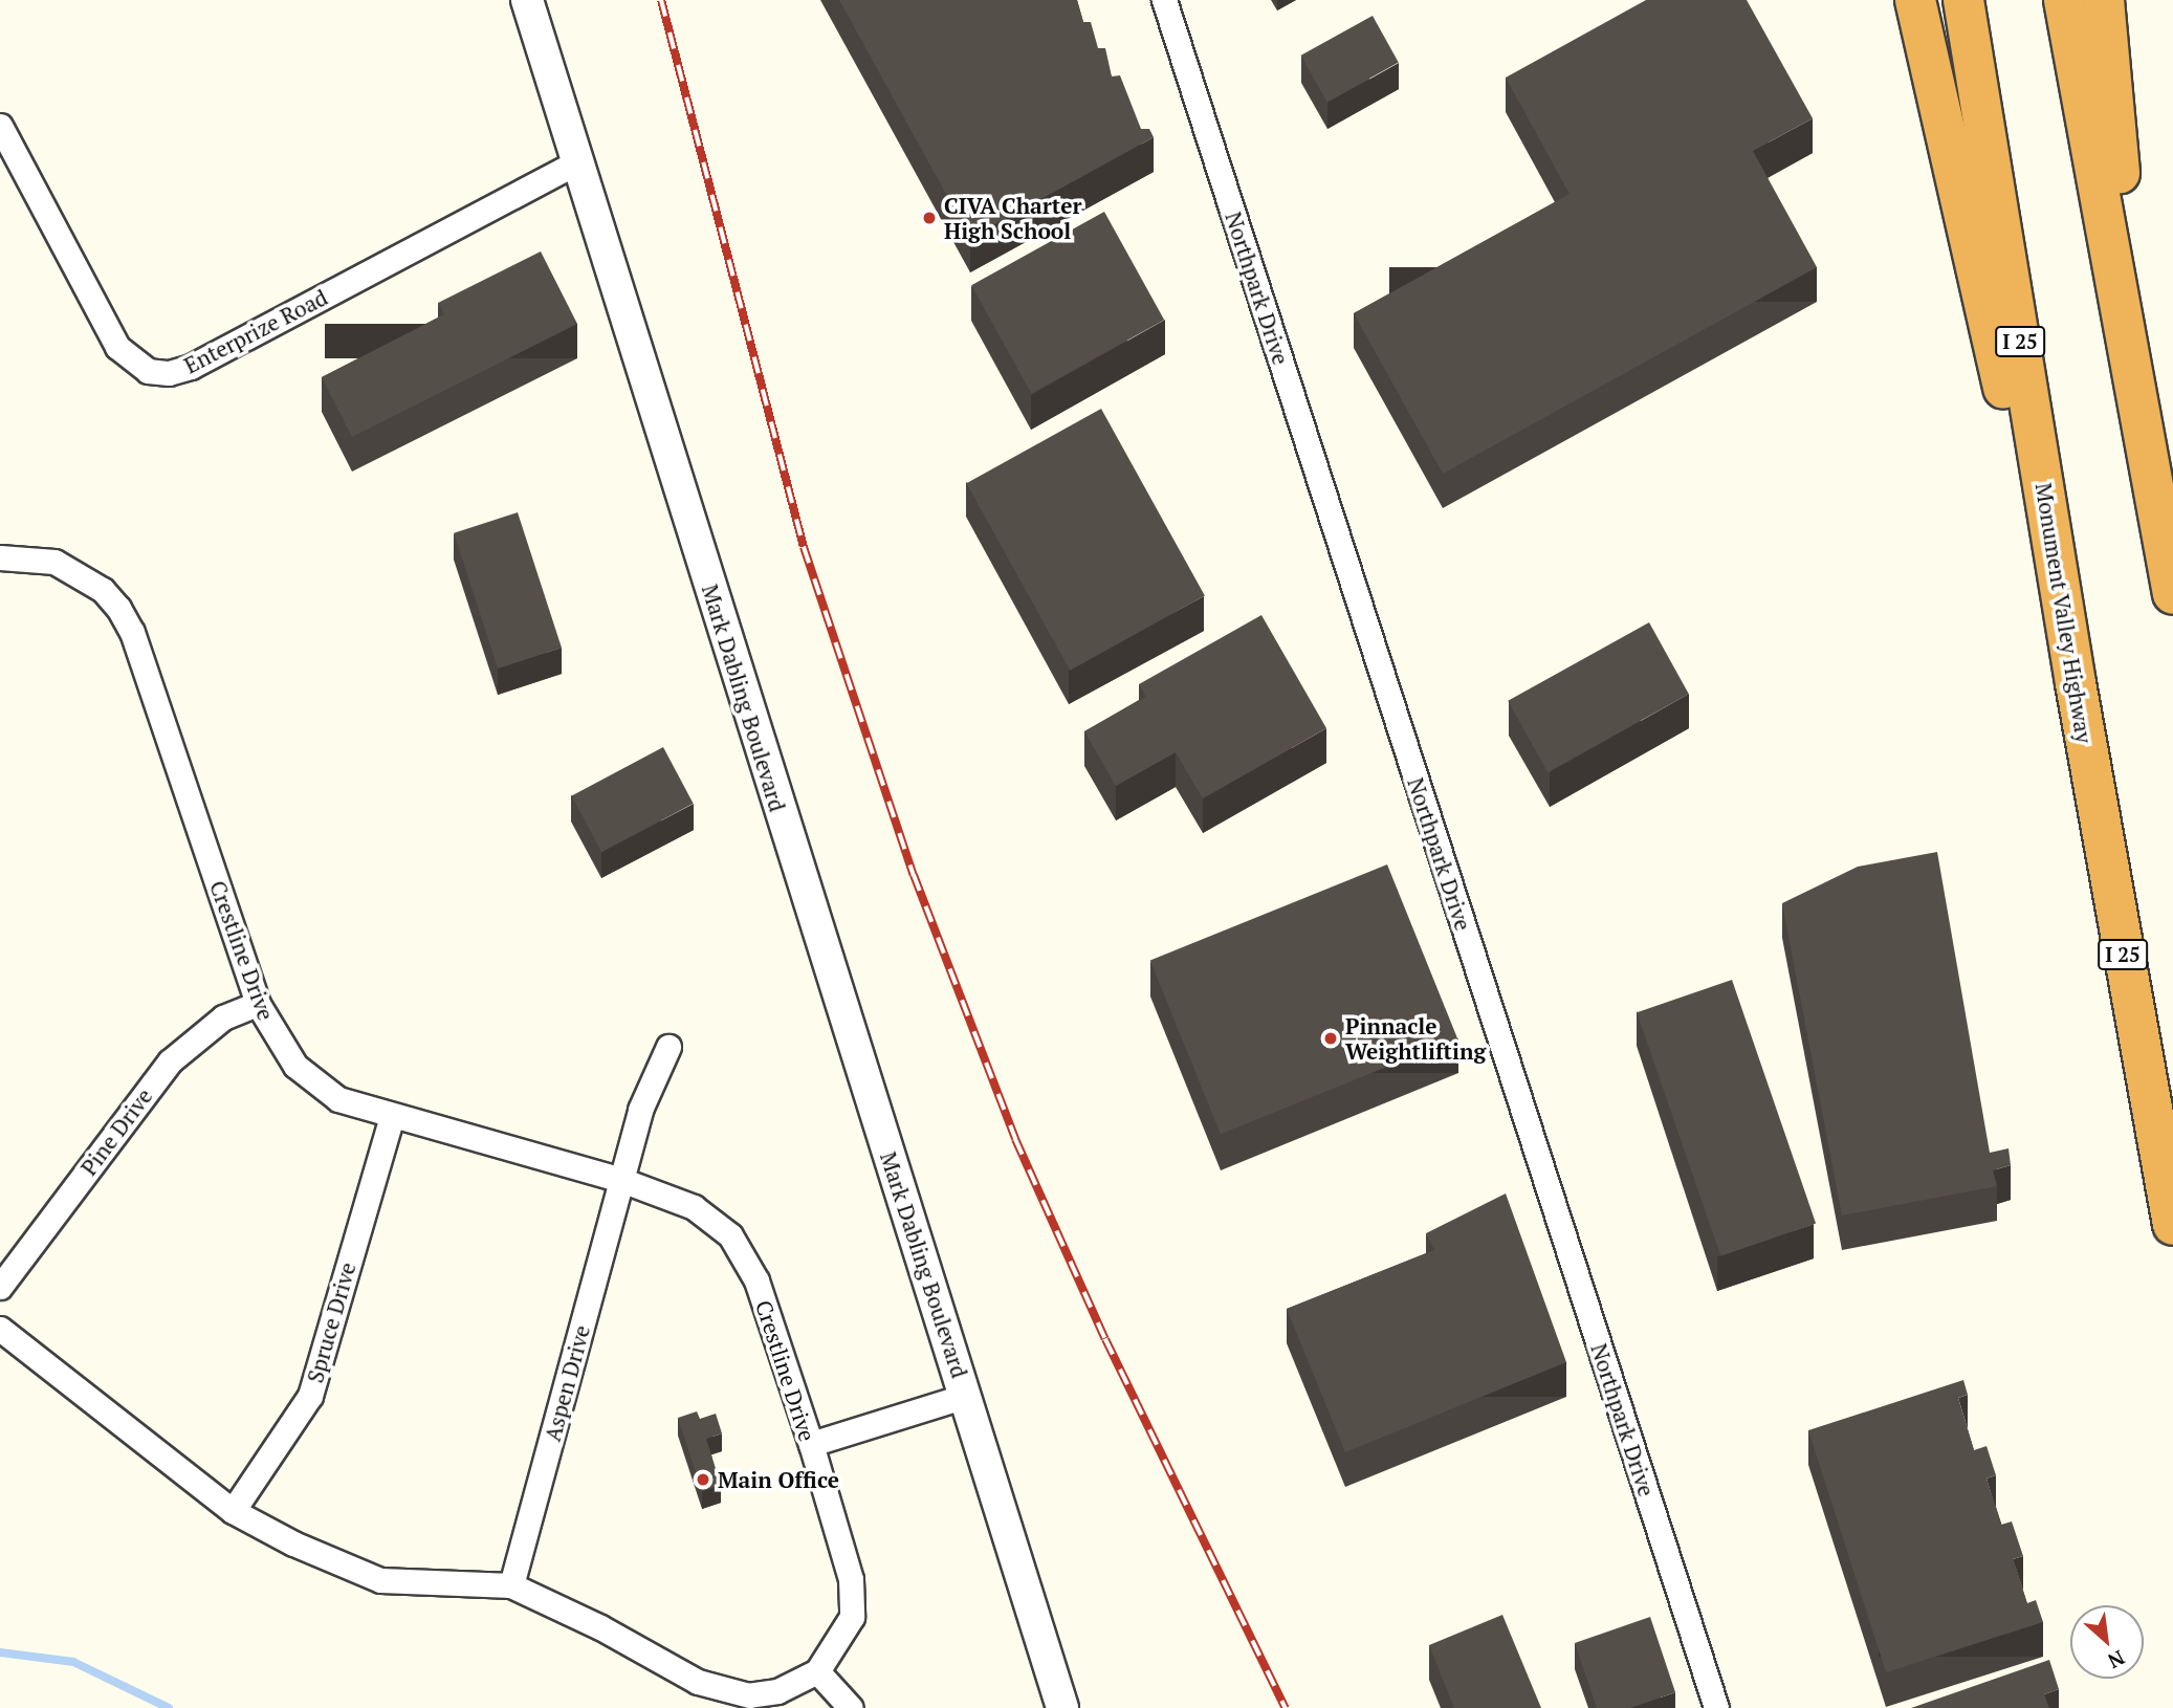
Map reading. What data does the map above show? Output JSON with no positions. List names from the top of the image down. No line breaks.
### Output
{"streets":{"highway":["I 25","Monument Valley Highway"],"street":["Northpark Drive","Enterprize Road","Mark Dabling Boulevard","Crestline Drive","Pine Drive","Spruce Drive","Aspen Drive"]},"crossings":[["Enterprize Road","Mark Dabling Boulevard"],["Mark Dabling Boulevard","Crestline Drive"],["Crestline Drive","Pine Drive"],["Crestline Drive","Spruce Drive"],["Crestline Drive","Aspen Drive"]],"places":["CIVA Charter High School","Pinnacle Weightlifting","Main Office"],"north":"bottom right"}
